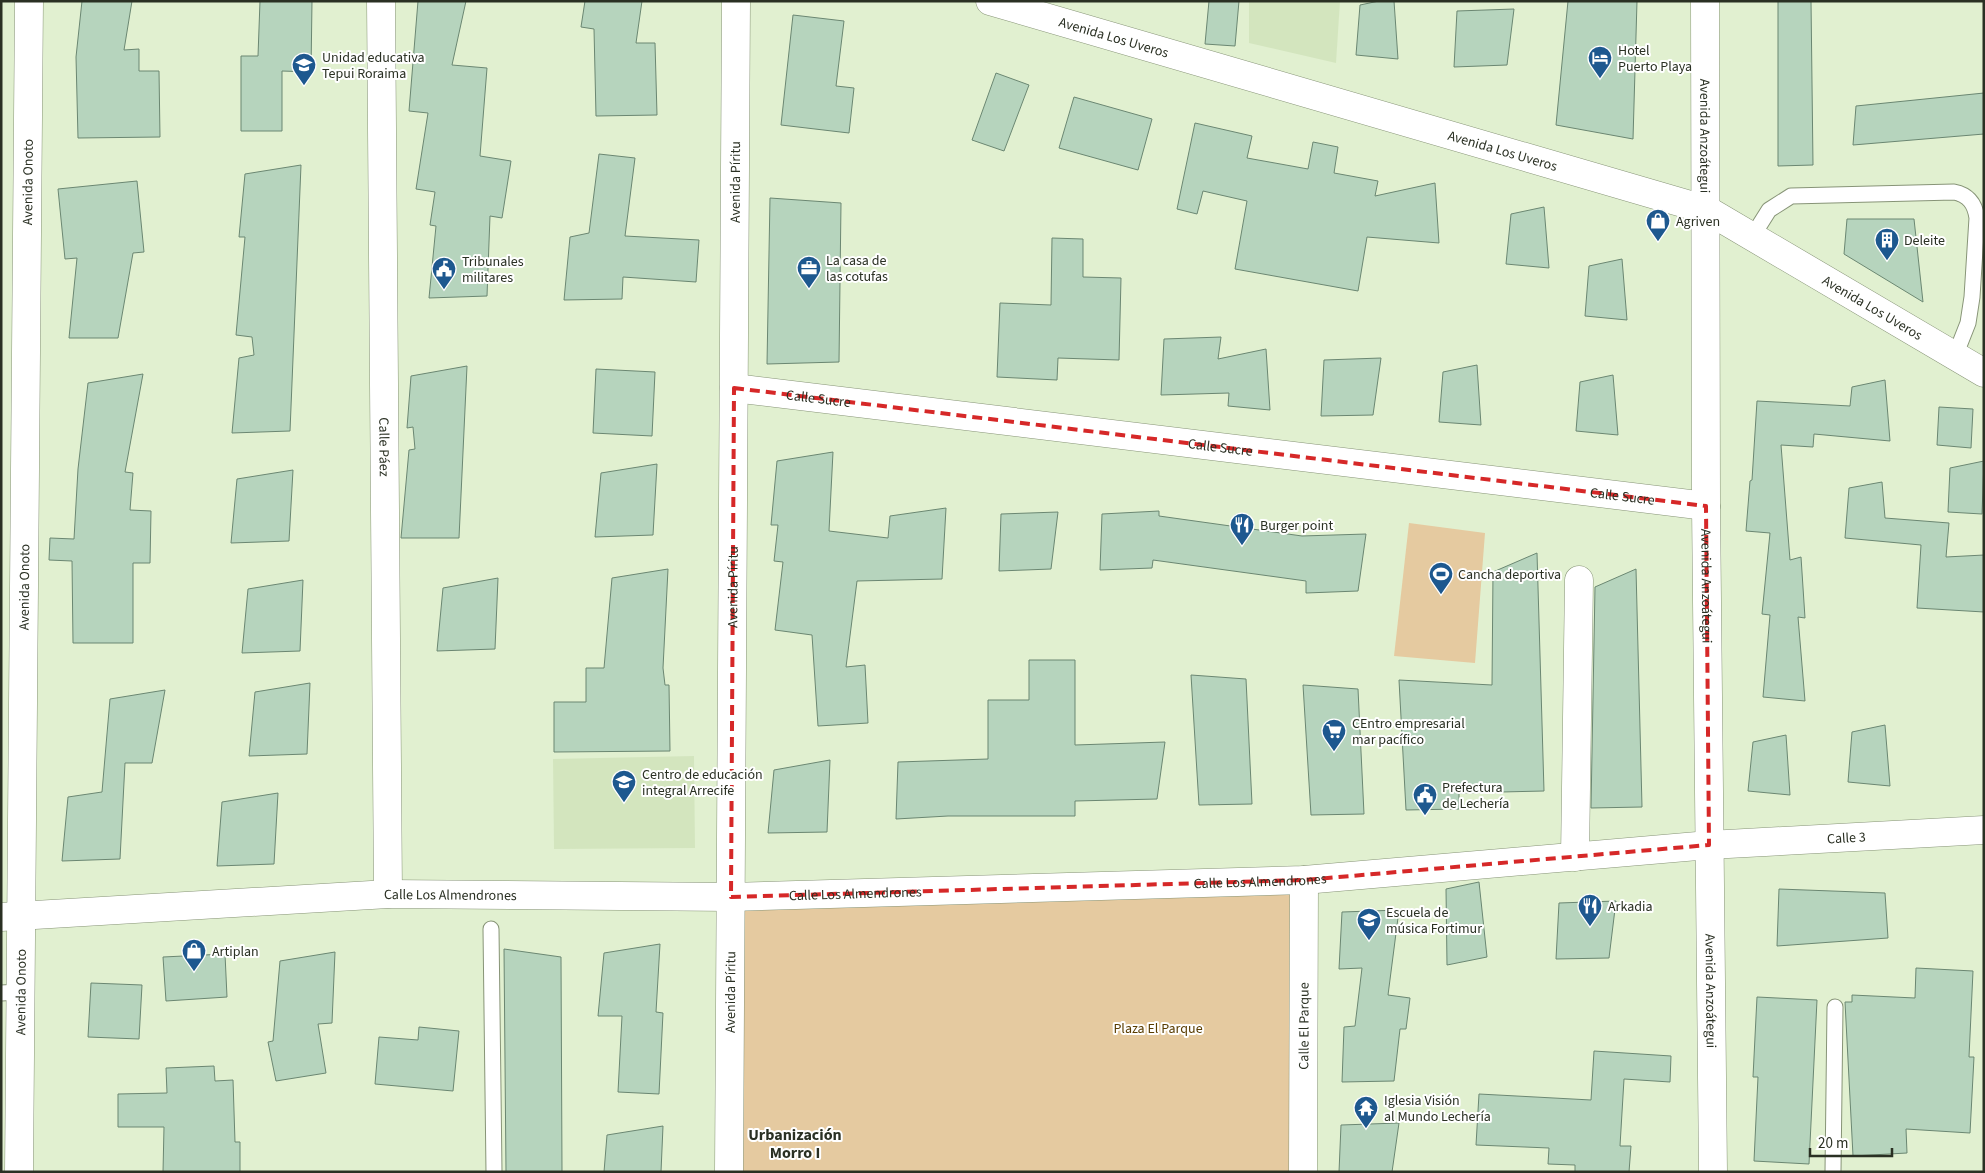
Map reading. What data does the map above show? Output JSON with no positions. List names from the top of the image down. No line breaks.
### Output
{"streets":{"street":["Avenida Los Uveros","Avenida Anzoátegui","Avenida Onoto","Avenida Píritu","Calle Sucre","Calle Páez","Calle 3","Calle Los Almendrones","Calle El Parque"]},"crossings":[["Avenida Los Uveros","Avenida Anzoátegui"],["Avenida Anzoátegui","Calle Sucre"],["Avenida Anzoátegui","Calle 3"],["Avenida Anzoátegui","Calle Los Almendrones"],["Avenida Onoto","Calle Los Almendrones"],["Avenida Píritu","Calle Sucre"],["Avenida Píritu","Calle Los Almendrones"],["Calle Páez","Calle Los Almendrones"],["Calle 3","Calle Los Almendrones"],["Calle Los Almendrones","Calle El Parque"]],"districts":["Urbanización Morro I"],"parks":["Plaza El Parque"],"places":{"hotel":["Hotel Puerto Playa"],"school or university":["Unidad educativa Tepui Roraima","Centro de educación integral Arrecife","Escuela de música Fortimur"],"shop":["Agriven","Artiplan"],"building":["Deleite"],"office":["La casa de las cotufas"],"public building":["Tribunales militares","Prefectura de Lechería"],"restaurant":["Burger point","Arkadia"],"sports":["Cancha deportiva"],"supermarket":["CEntro empresarial mar pacífico"],"temple":["Iglesia Visión al Mundo Lechería"]},"scale_bar":"20 m"}
